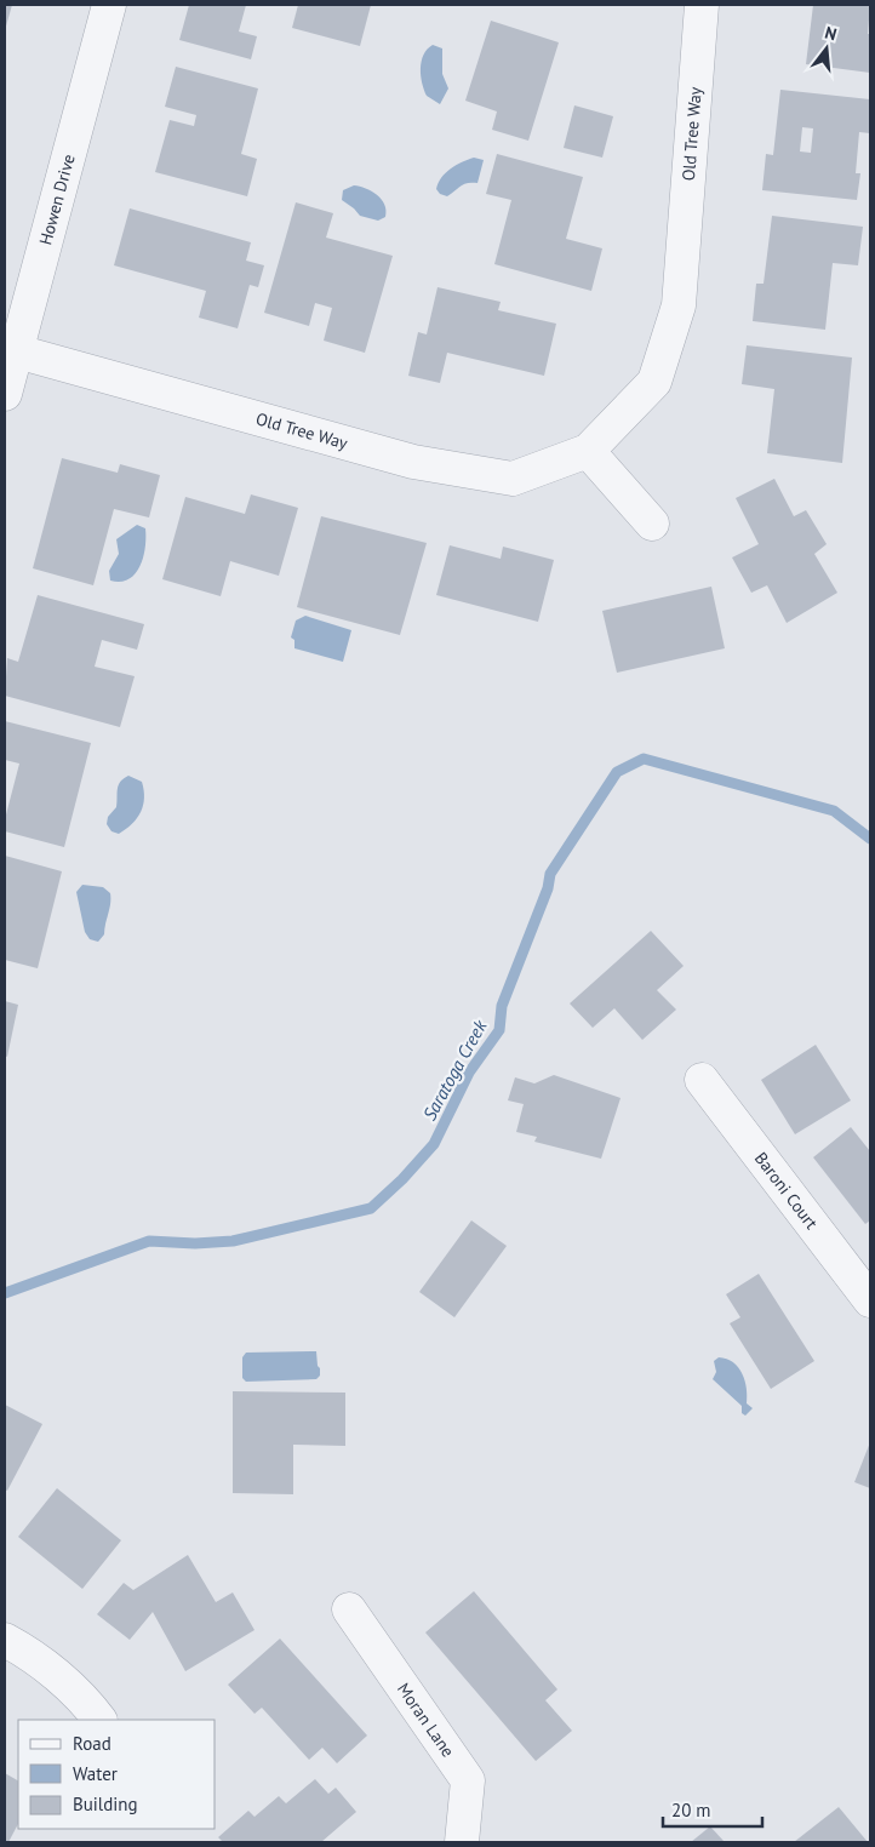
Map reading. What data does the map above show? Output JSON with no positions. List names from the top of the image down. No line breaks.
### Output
{"streets":{"street":["Old Tree Way","Howen Drive","Baroni Court","Moran Lane"]},"crossings":[["Old Tree Way","Howen Drive"]],"water":["Saratoga Creek"],"legend":["Road","Water","Building"],"scale_bar":"20 m","north":"top"}
